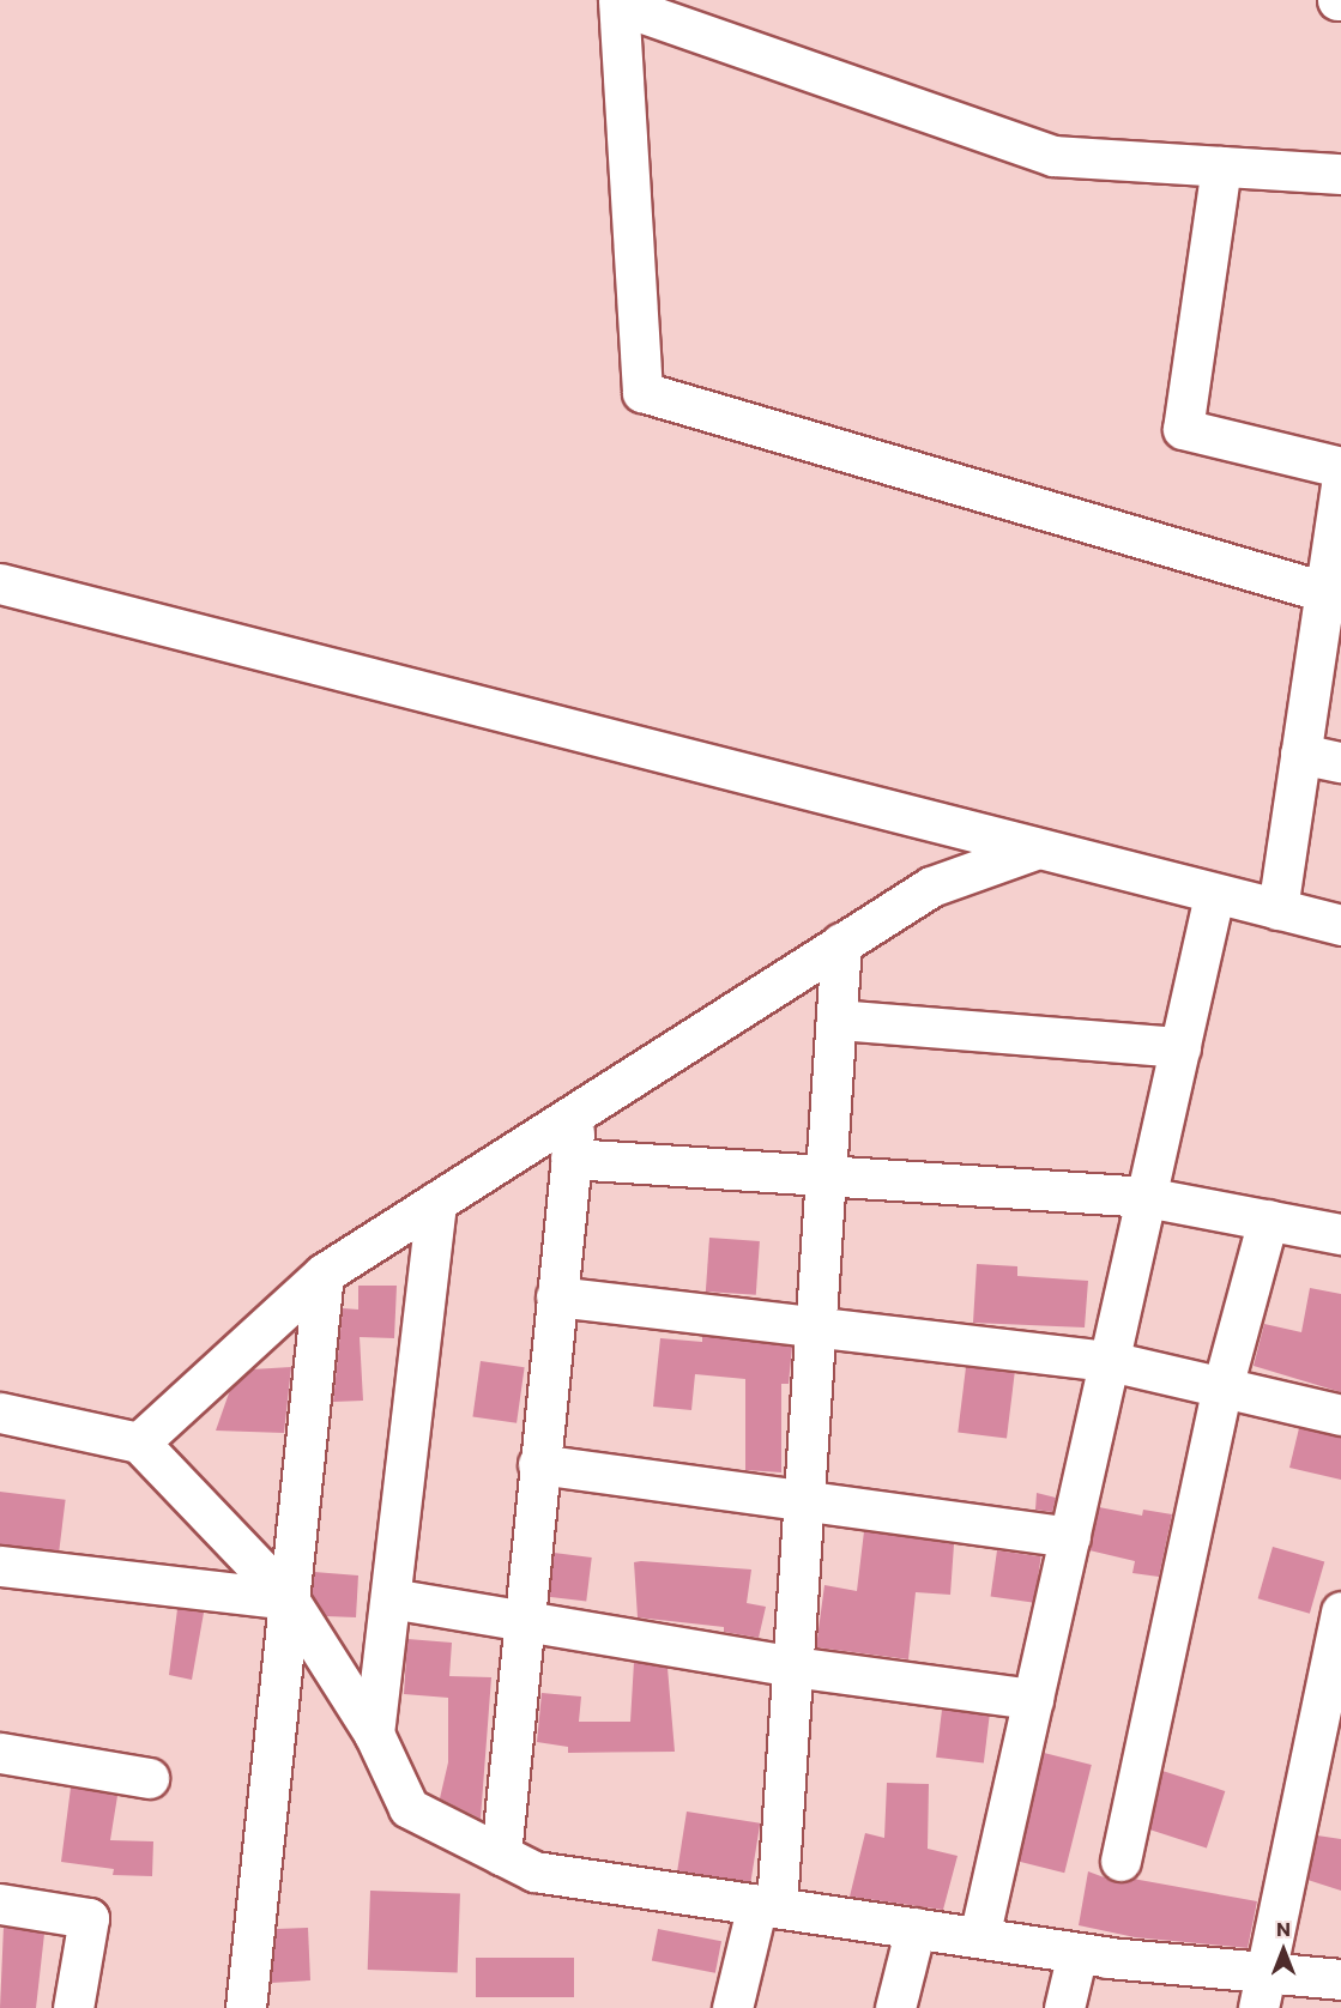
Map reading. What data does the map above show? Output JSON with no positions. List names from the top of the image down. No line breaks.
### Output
{"north":"top"}
